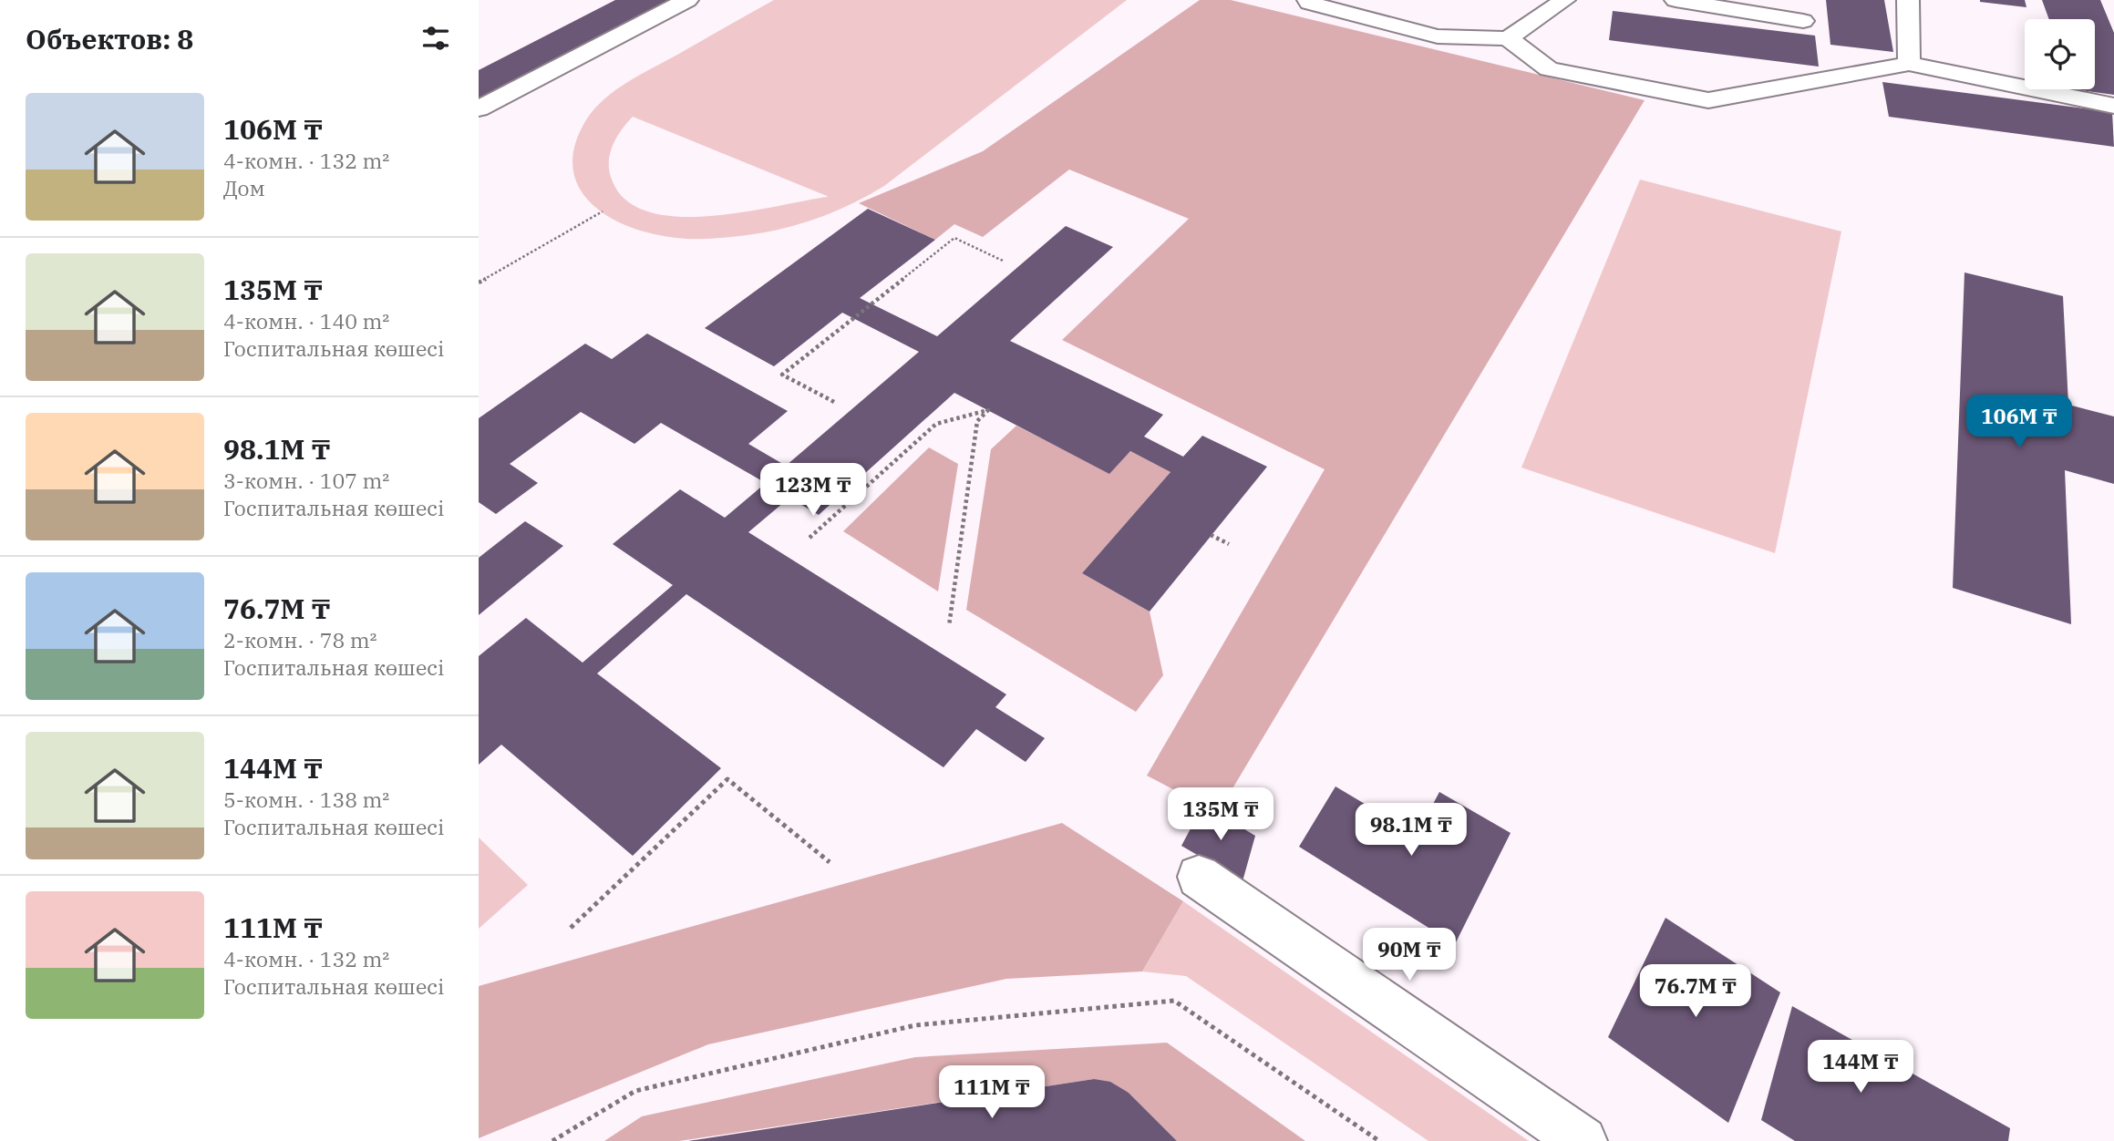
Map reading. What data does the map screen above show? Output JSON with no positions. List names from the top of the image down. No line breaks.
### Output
{"page":{"heading":"Объектов: 8","list":[{"name":"106M ₸","note":"4-комн. · 132 m² · Дом"},{"name":"135M ₸","note":"4-комн. · 140 m² · Госпитальная көшесі"},{"name":"98.1M ₸","note":"3-комн. · 107 m² · Госпитальная көшесі"},{"name":"76.7M ₸","note":"2-комн. · 78 m² · Госпитальная көшесі"},{"name":"144M ₸","note":"5-комн. · 138 m² · Госпитальная көшесі"},{"name":"111M ₸","note":"4-комн. · 132 m² · Госпитальная көшесі"}],"price":["106M ₸","123M ₸","135M ₸","98.1M ₸","90M ₸","76.7M ₸","144M ₸","111M ₸"]}}
